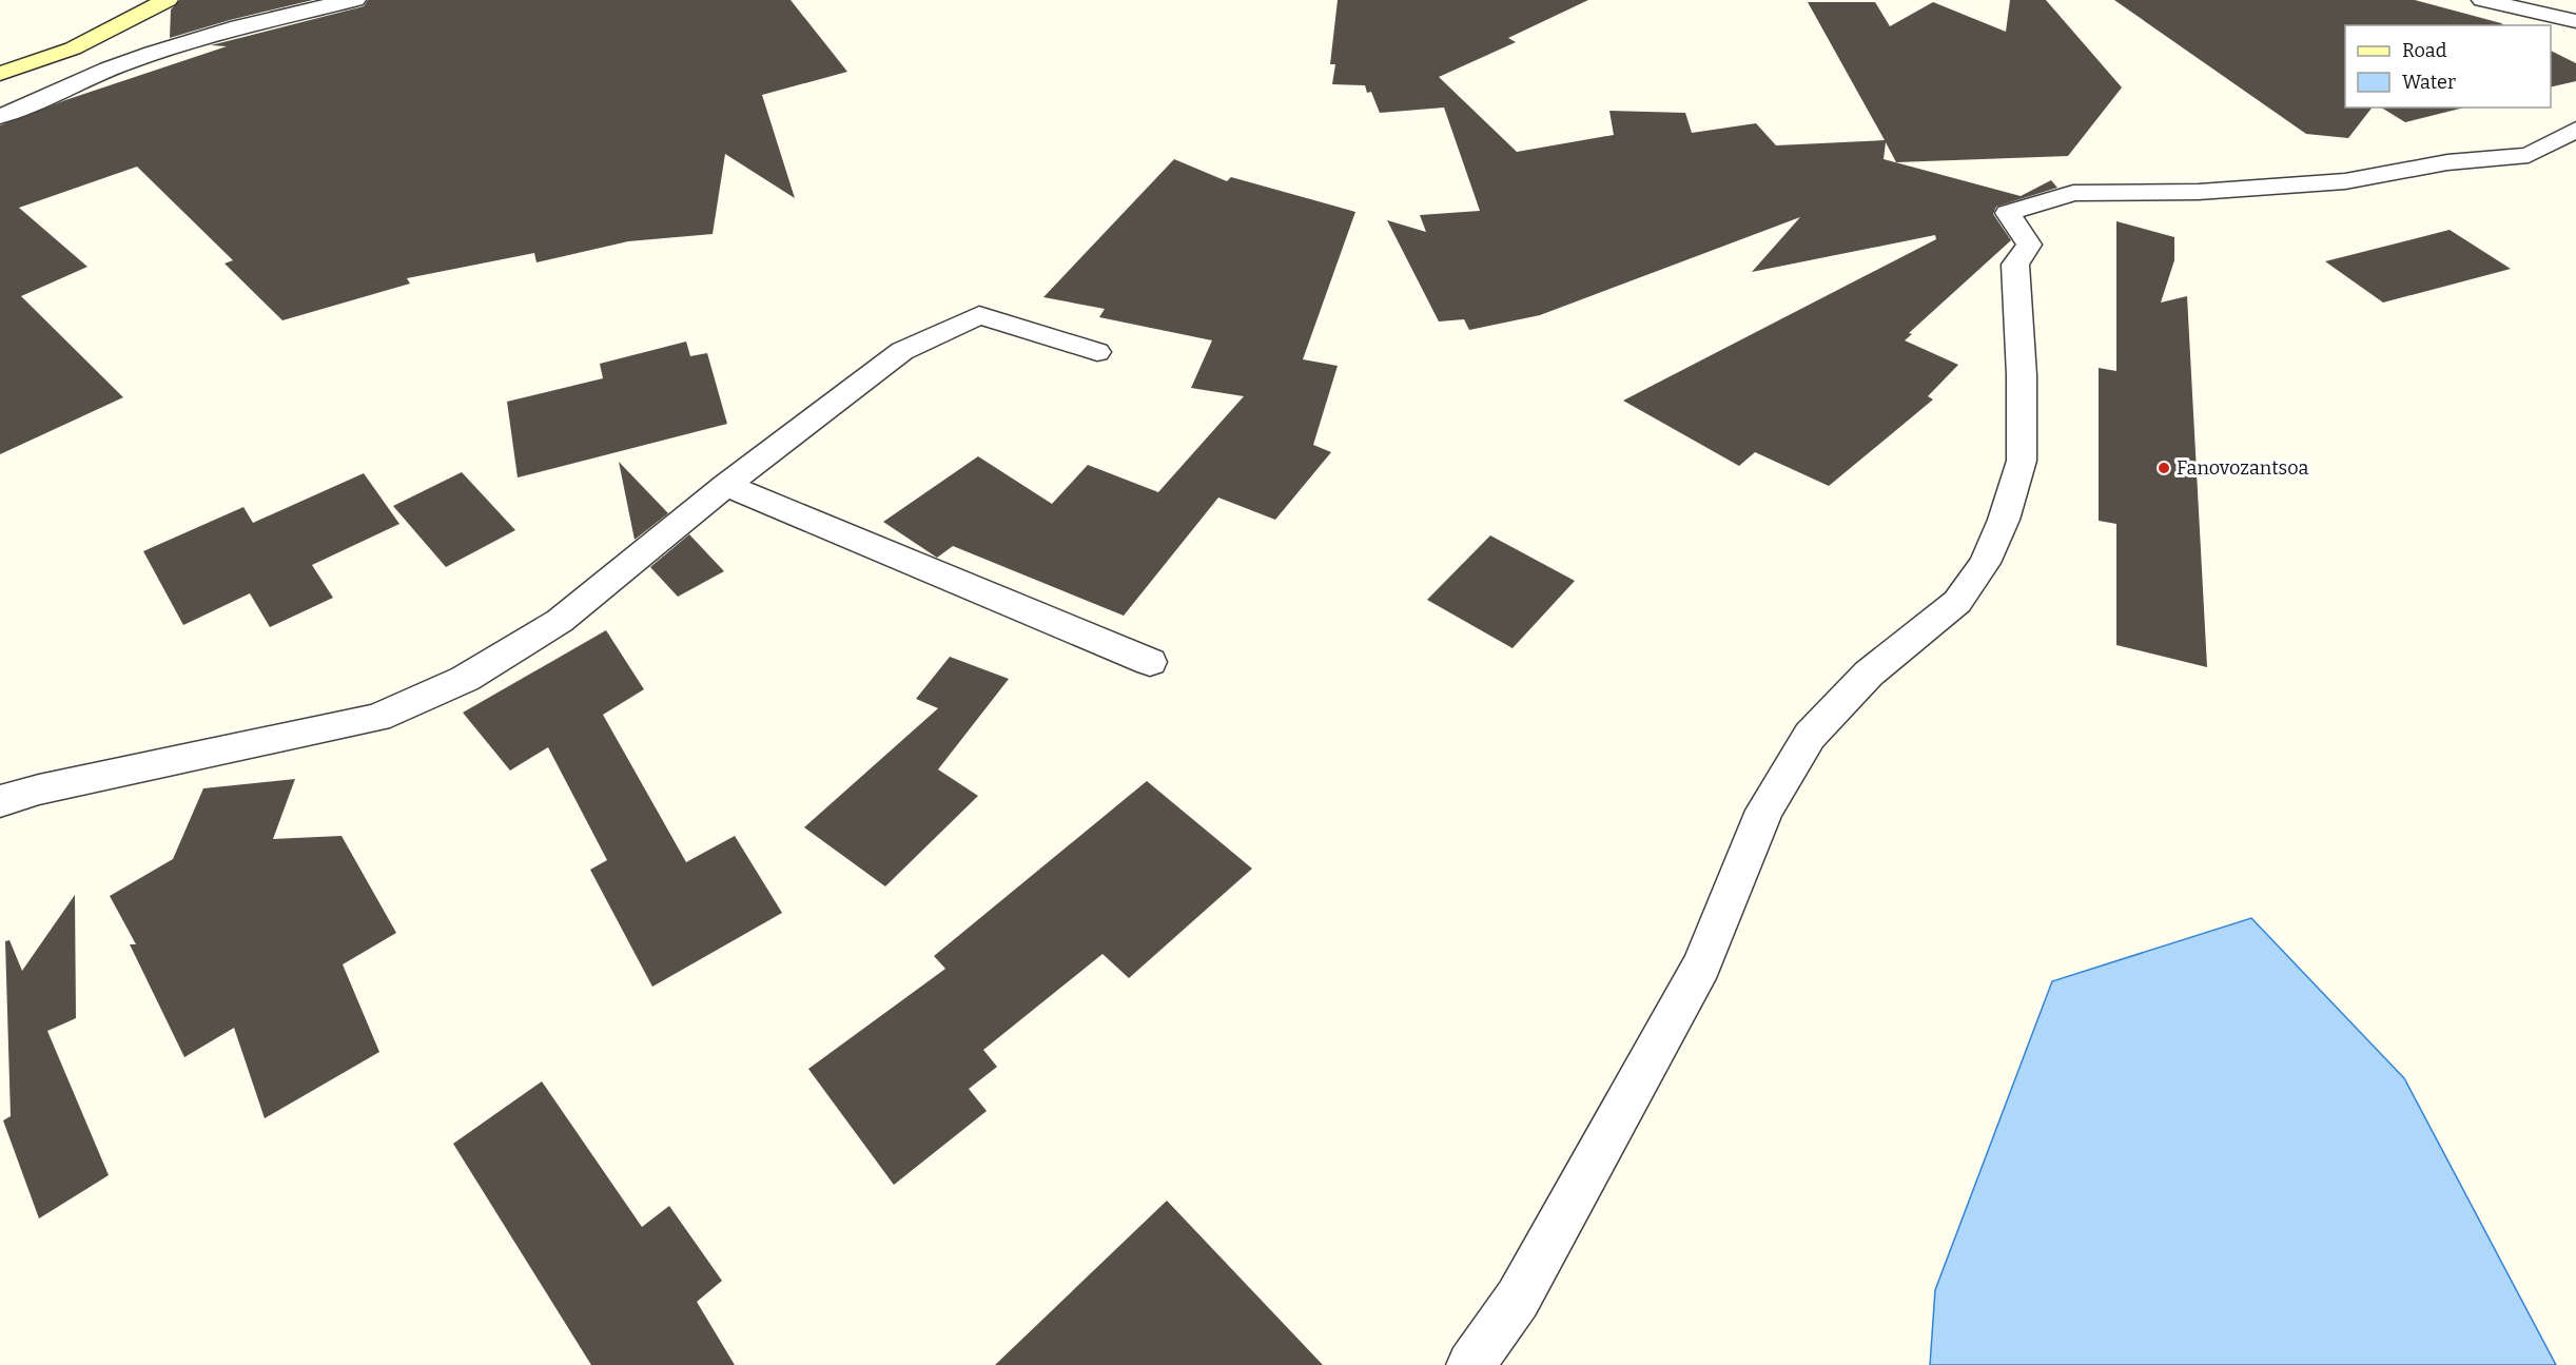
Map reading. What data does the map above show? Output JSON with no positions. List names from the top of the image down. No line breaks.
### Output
{"places":["Fanovozantsoa"],"legend":["Road","Water"]}
